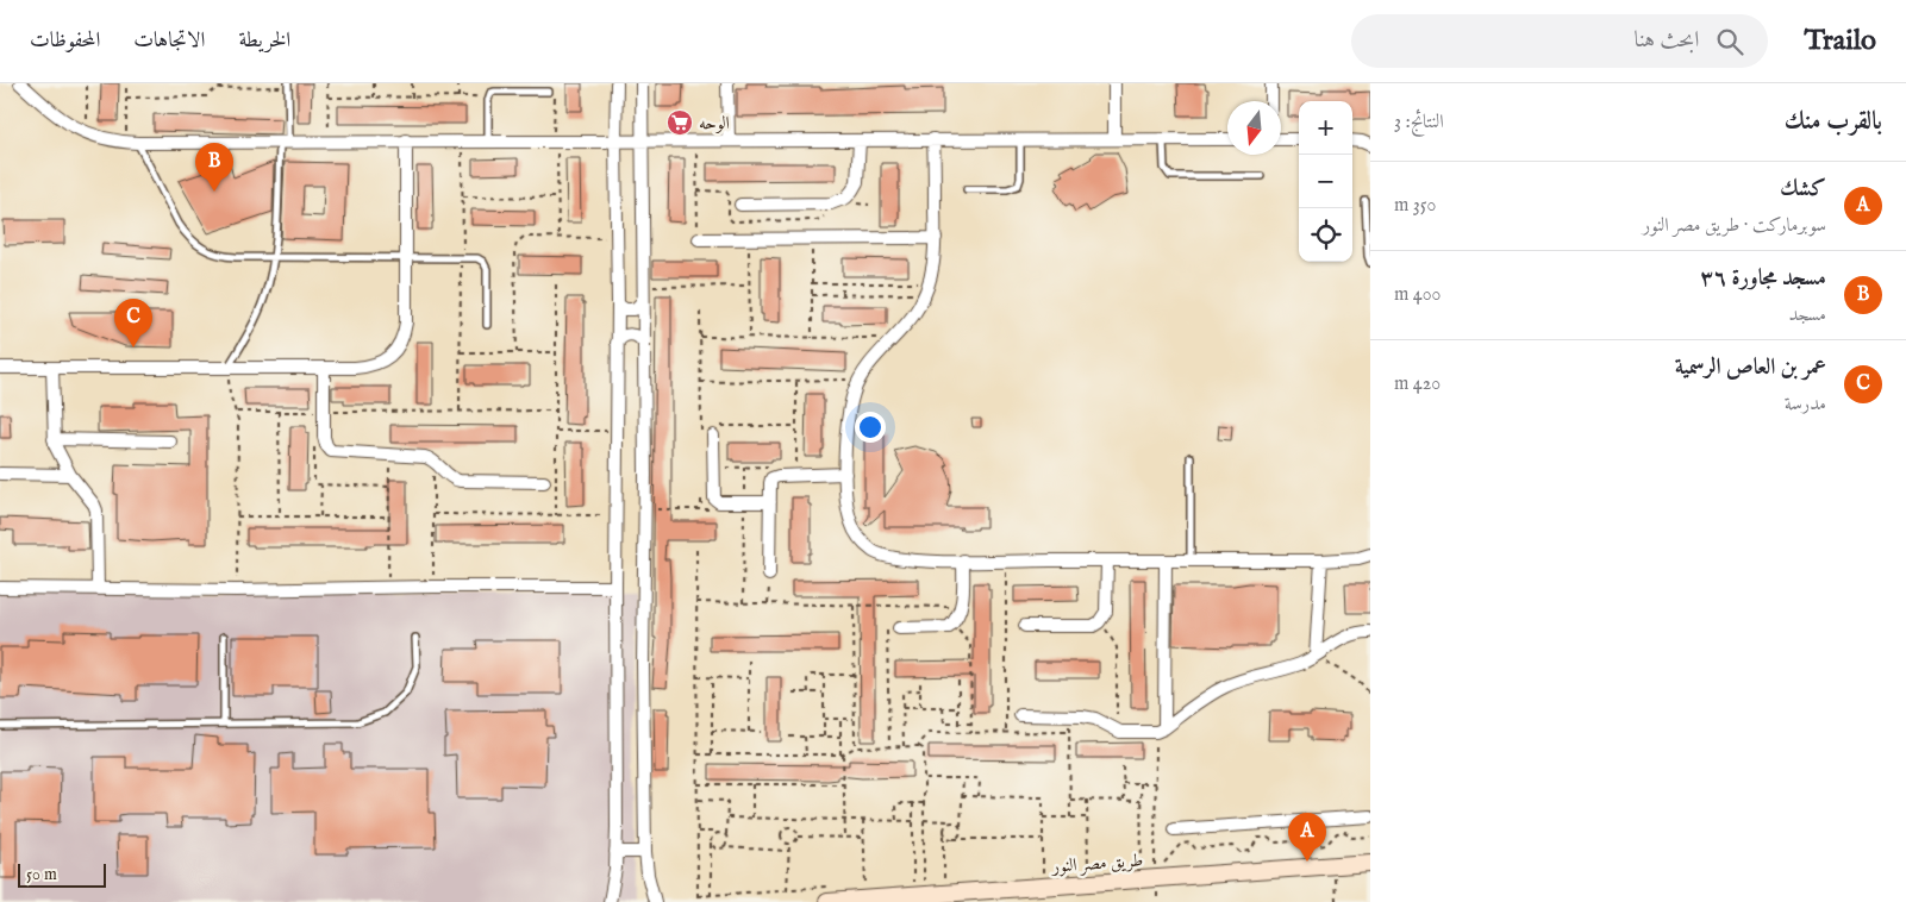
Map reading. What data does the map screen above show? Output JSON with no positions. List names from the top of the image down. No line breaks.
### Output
{"streets":{"street":["طريق مصر النور"]},"places":{"supermarket":["الوحه"]},"scale_bar":"50 m","north":"bottom","page":{"header":"Trailo","search":"ابحث هنا","nav":["الخريطة","الاتجاهات","المحفوظات"],"heading":["بالقرب منك","النتائج: 3"],"map_buttons":["+","−"],"pins":["B","C","A"],"list":[{"mark":"A","name":"كشك","note":"سوبرماركت · طريق مصر النور","value":"350 m"},{"mark":"B","name":"مسجد مجاورة ٣٦","note":"مسجد","value":"400 m"},{"mark":"C","name":"عمر بن العاص الرسمية","note":"مدرسة","value":"420 m"}],"scale":"50 m"}}
